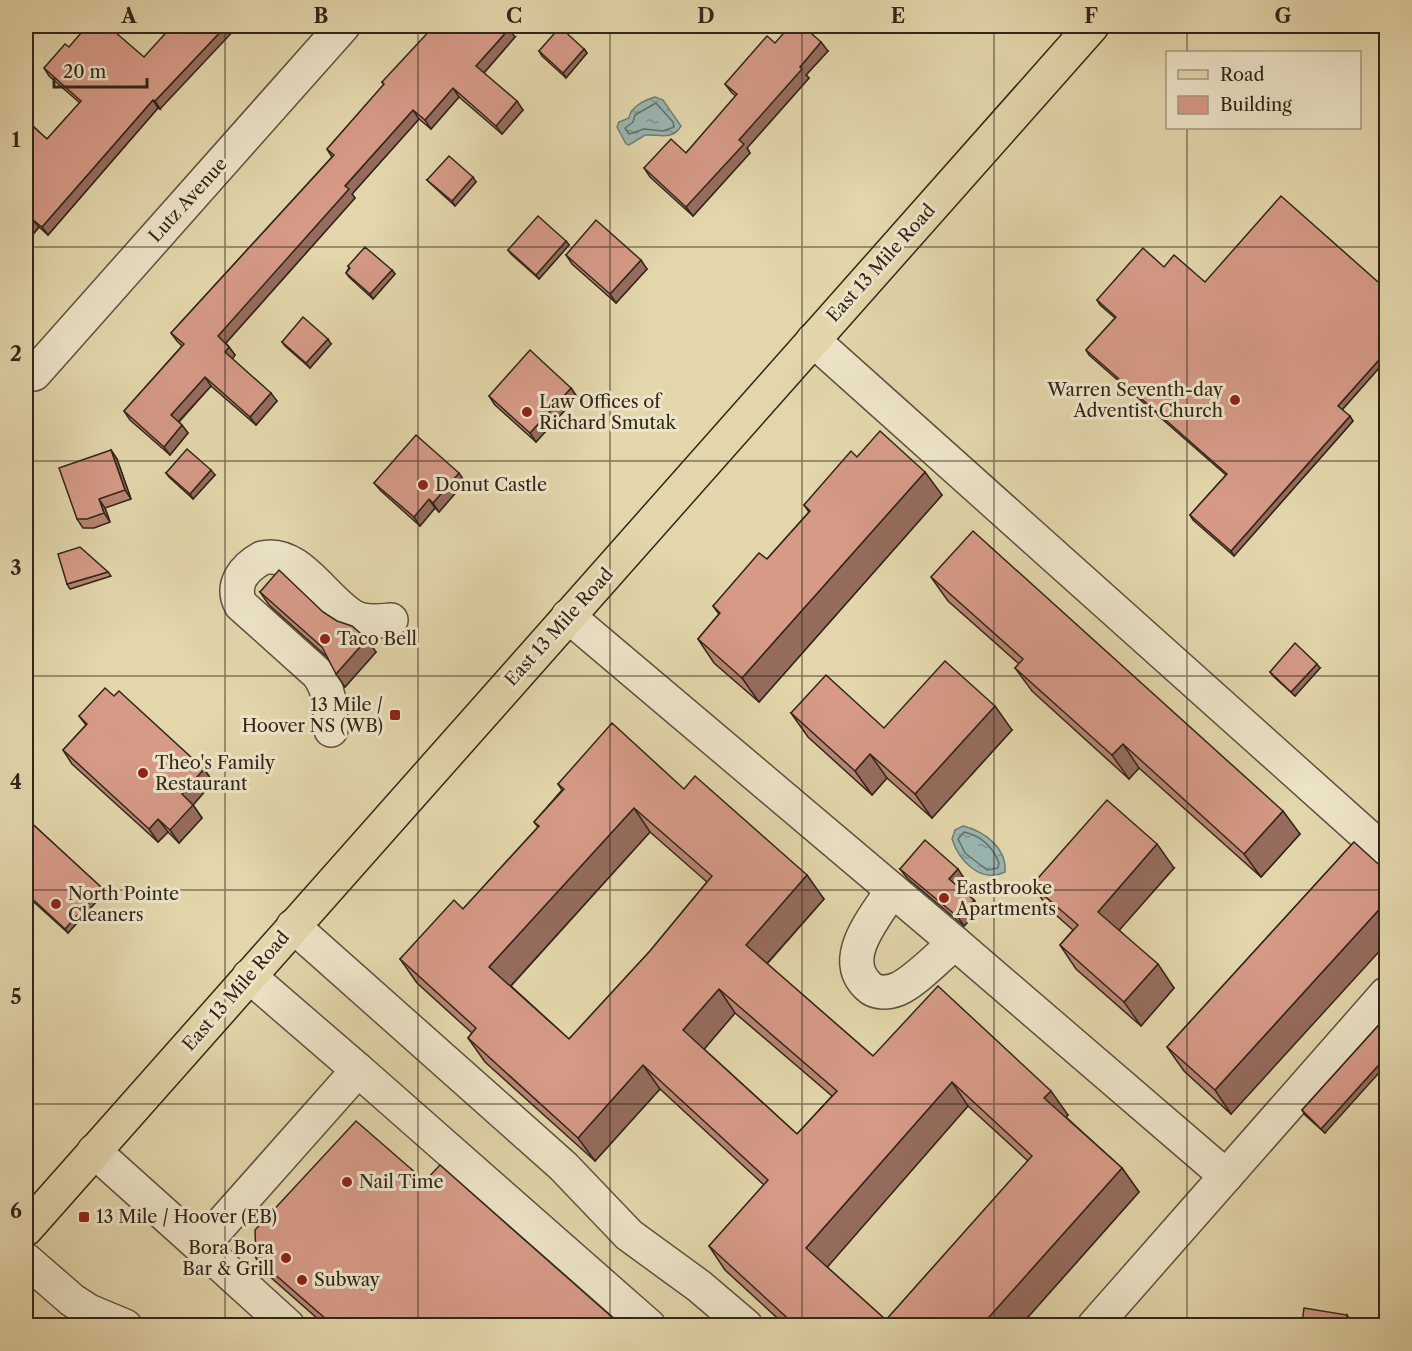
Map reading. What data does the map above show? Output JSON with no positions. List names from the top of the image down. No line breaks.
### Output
{"streets":{"main road":["East 13 Mile Road"],"street":["Lutz Avenue"]},"places":{"other":["Warren Seventh-day Adventist Church","Law Offices of Richard Smutak","Donut Castle","Taco Bell","Theo's Family Restaurant","Eastbrooke Apartments","North Pointe Cleaners","Nail Time","Bora Bora Bar & Grill","Subway"],"transit":["13 Mile / Hoover NS (WB)","13 Mile / Hoover (EB)"]},"legend":["Road","Building"],"scale_bar":"20 m","grid":{"columns":["A","B","C","D","E","F","G"],"rows":["1","2","3","4","5","6"]}}
